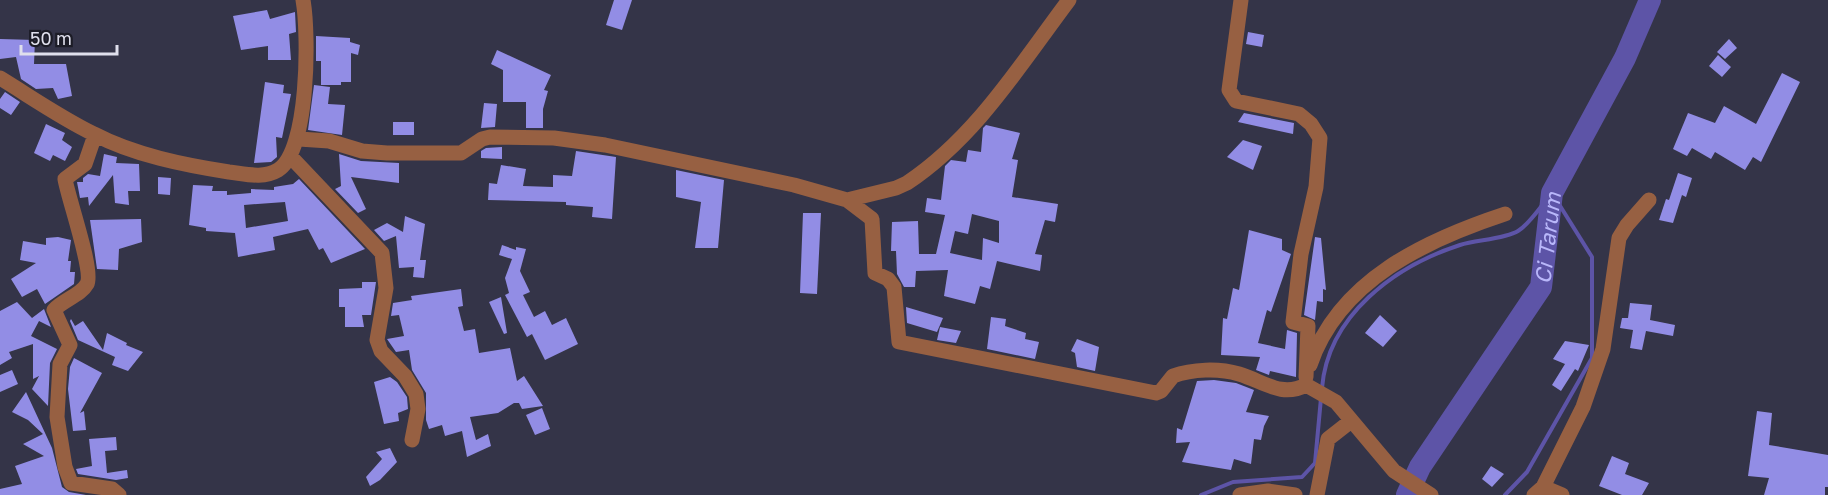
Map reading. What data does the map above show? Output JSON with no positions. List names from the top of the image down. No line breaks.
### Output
{"water":["Ci Tarum"],"scale_bar":"50 m"}
